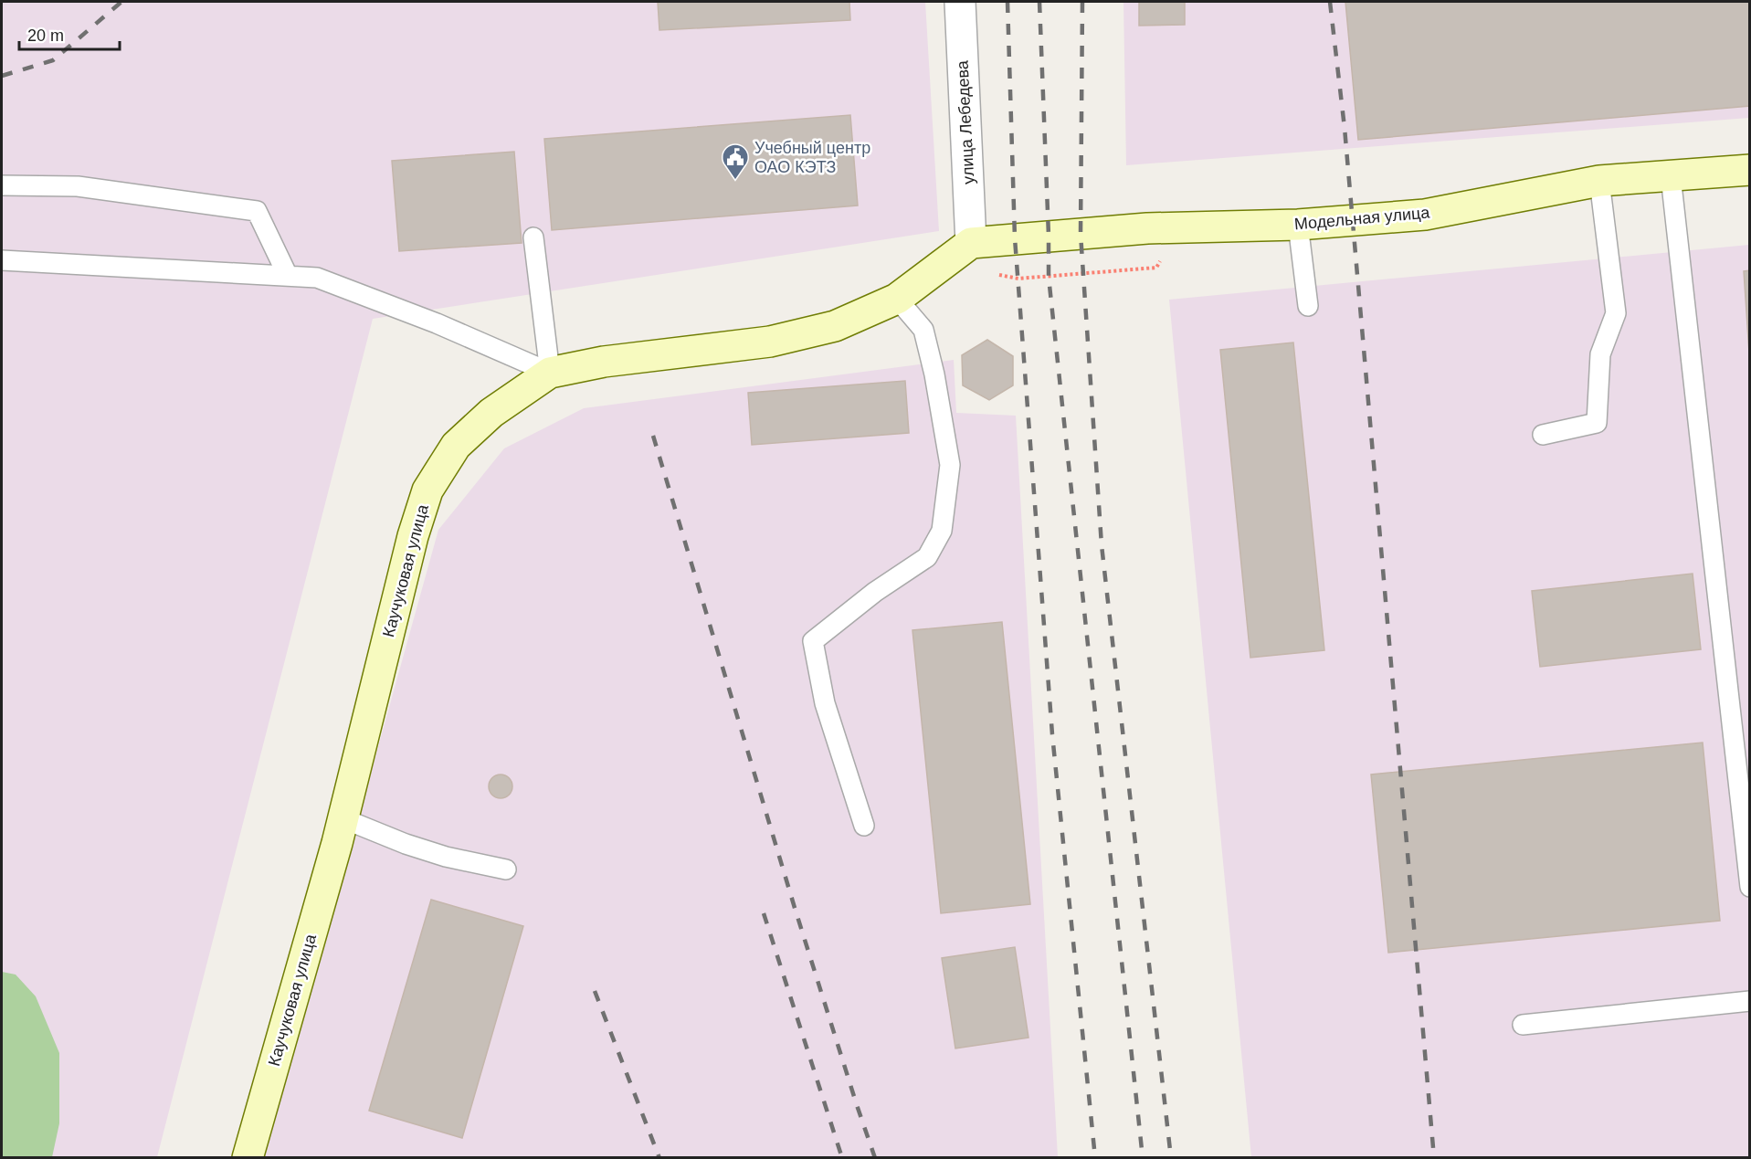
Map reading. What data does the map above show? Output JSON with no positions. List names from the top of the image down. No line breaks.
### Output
{"streets":{"street":["улица Лебедева","Модельная улица","Каучуковая улица"]},"crossings":[["улица Лебедева","Модельная улица"],["улица Лебедева","Каучуковая улица"],["Модельная улица","Каучуковая улица"]],"places":{"public building":["Учебный центр ОАО КЭТЗ"]},"scale_bar":"20 m"}
